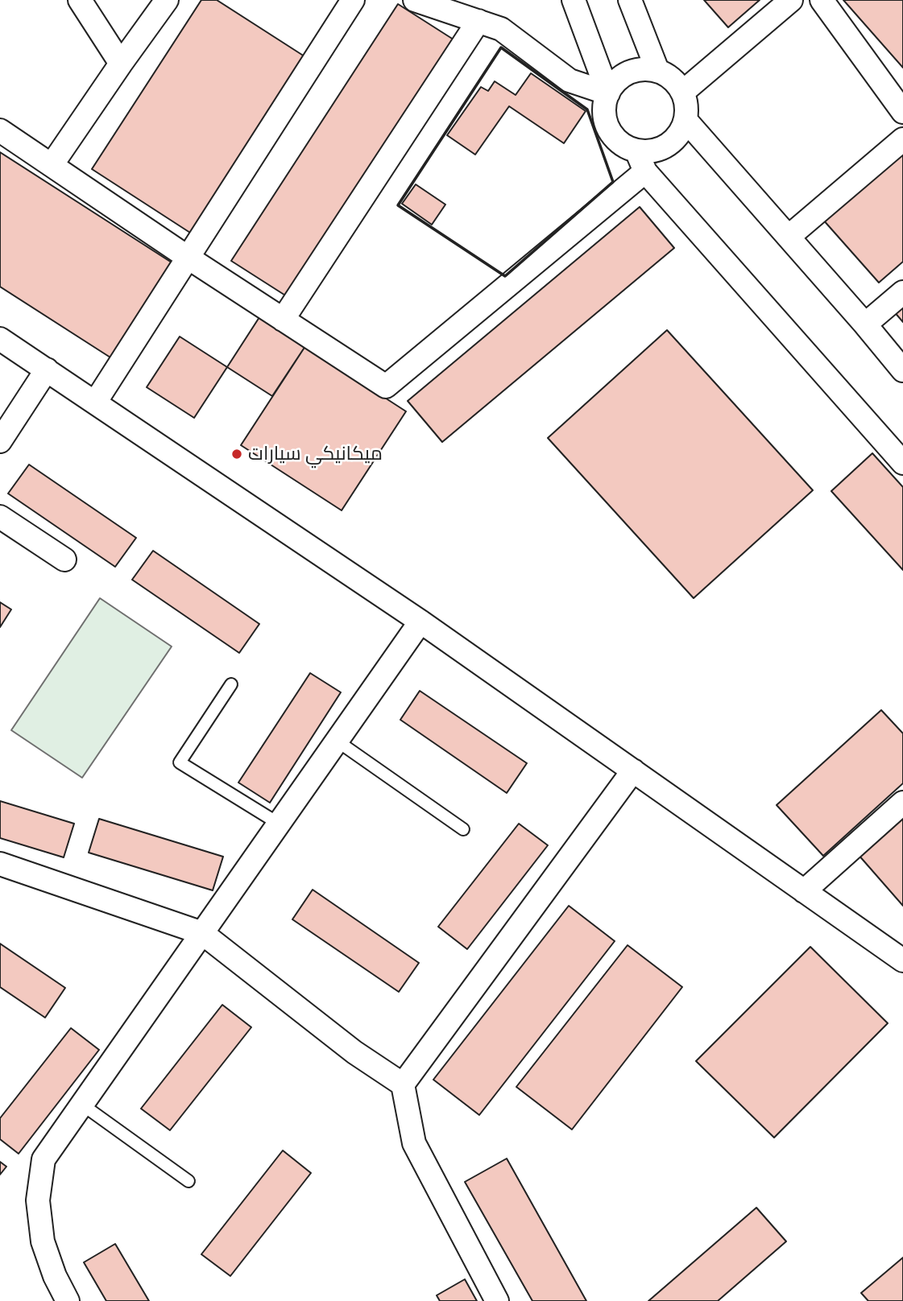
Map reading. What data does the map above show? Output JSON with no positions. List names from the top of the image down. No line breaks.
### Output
{"places":["ميكانيكي سيارات"]}
